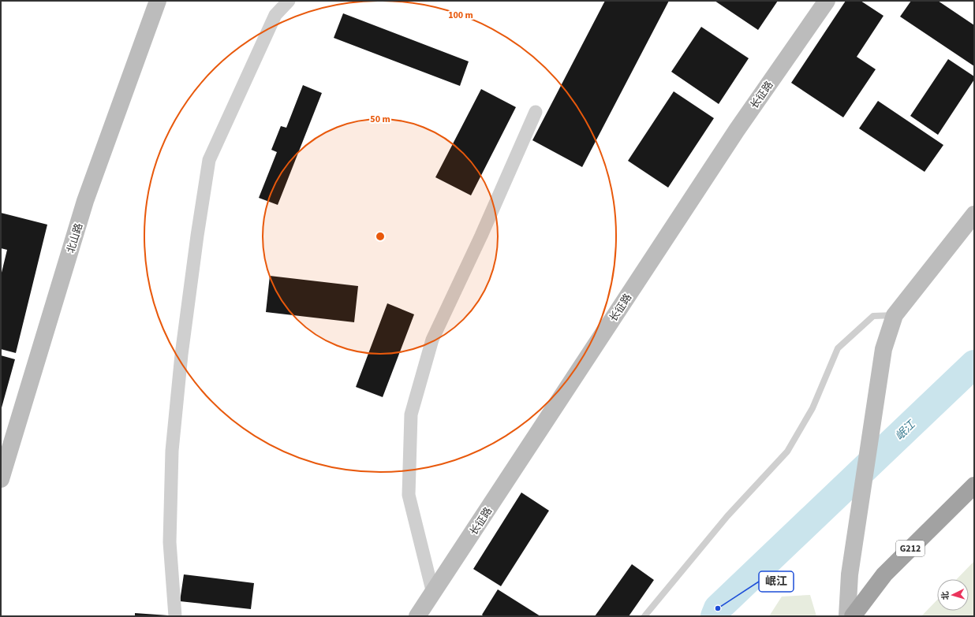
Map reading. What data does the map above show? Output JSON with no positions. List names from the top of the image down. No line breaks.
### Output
{"streets":{"highway":["G212"],"main road":["长征路","北山路"]},"water":["岷江"],"places":["岷江"],"north":"left","rings":["100 m","50 m"]}
